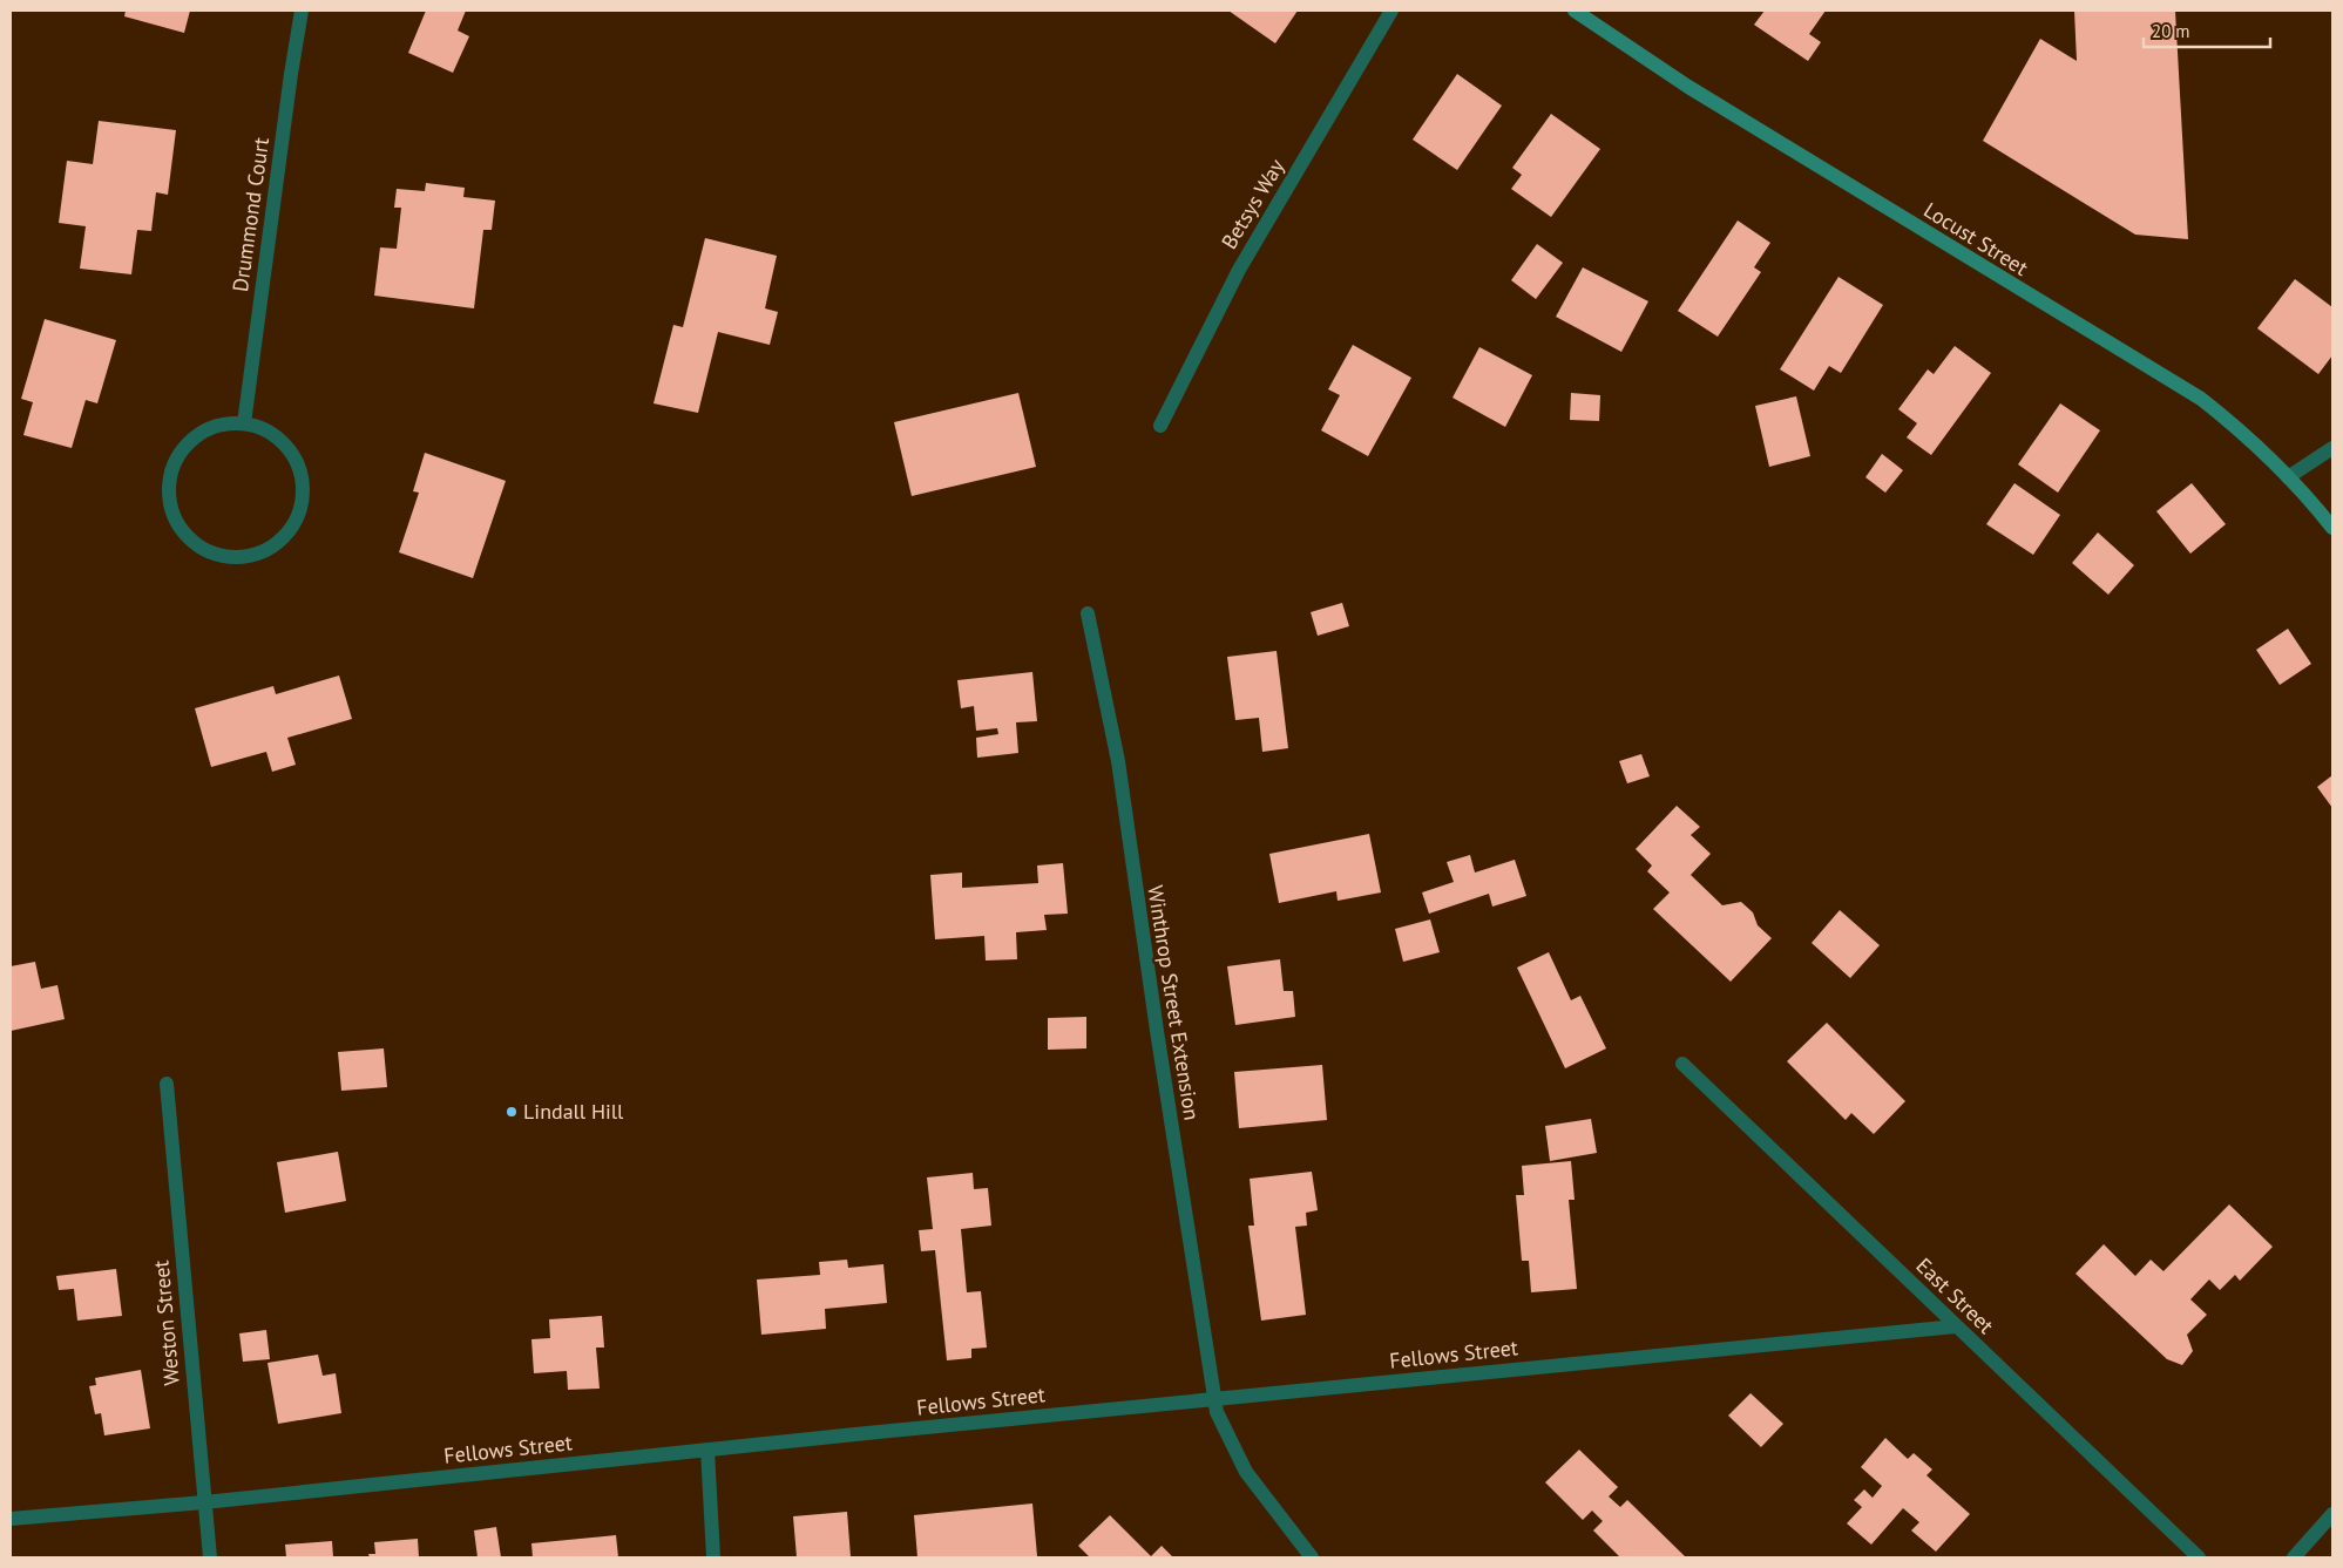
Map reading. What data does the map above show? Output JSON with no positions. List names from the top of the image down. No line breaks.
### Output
{"streets":{"main road":["Locust Street"],"street":["Betsys Way","Drummond Court","Winthrop Street Extension","East Street","Weston Street","Fellows Street"]},"crossings":[["Winthrop Street Extension","Fellows Street"],["East Street","Fellows Street"],["Weston Street","Fellows Street"]],"places":["Lindall Hill"],"scale_bar":"20 m"}
